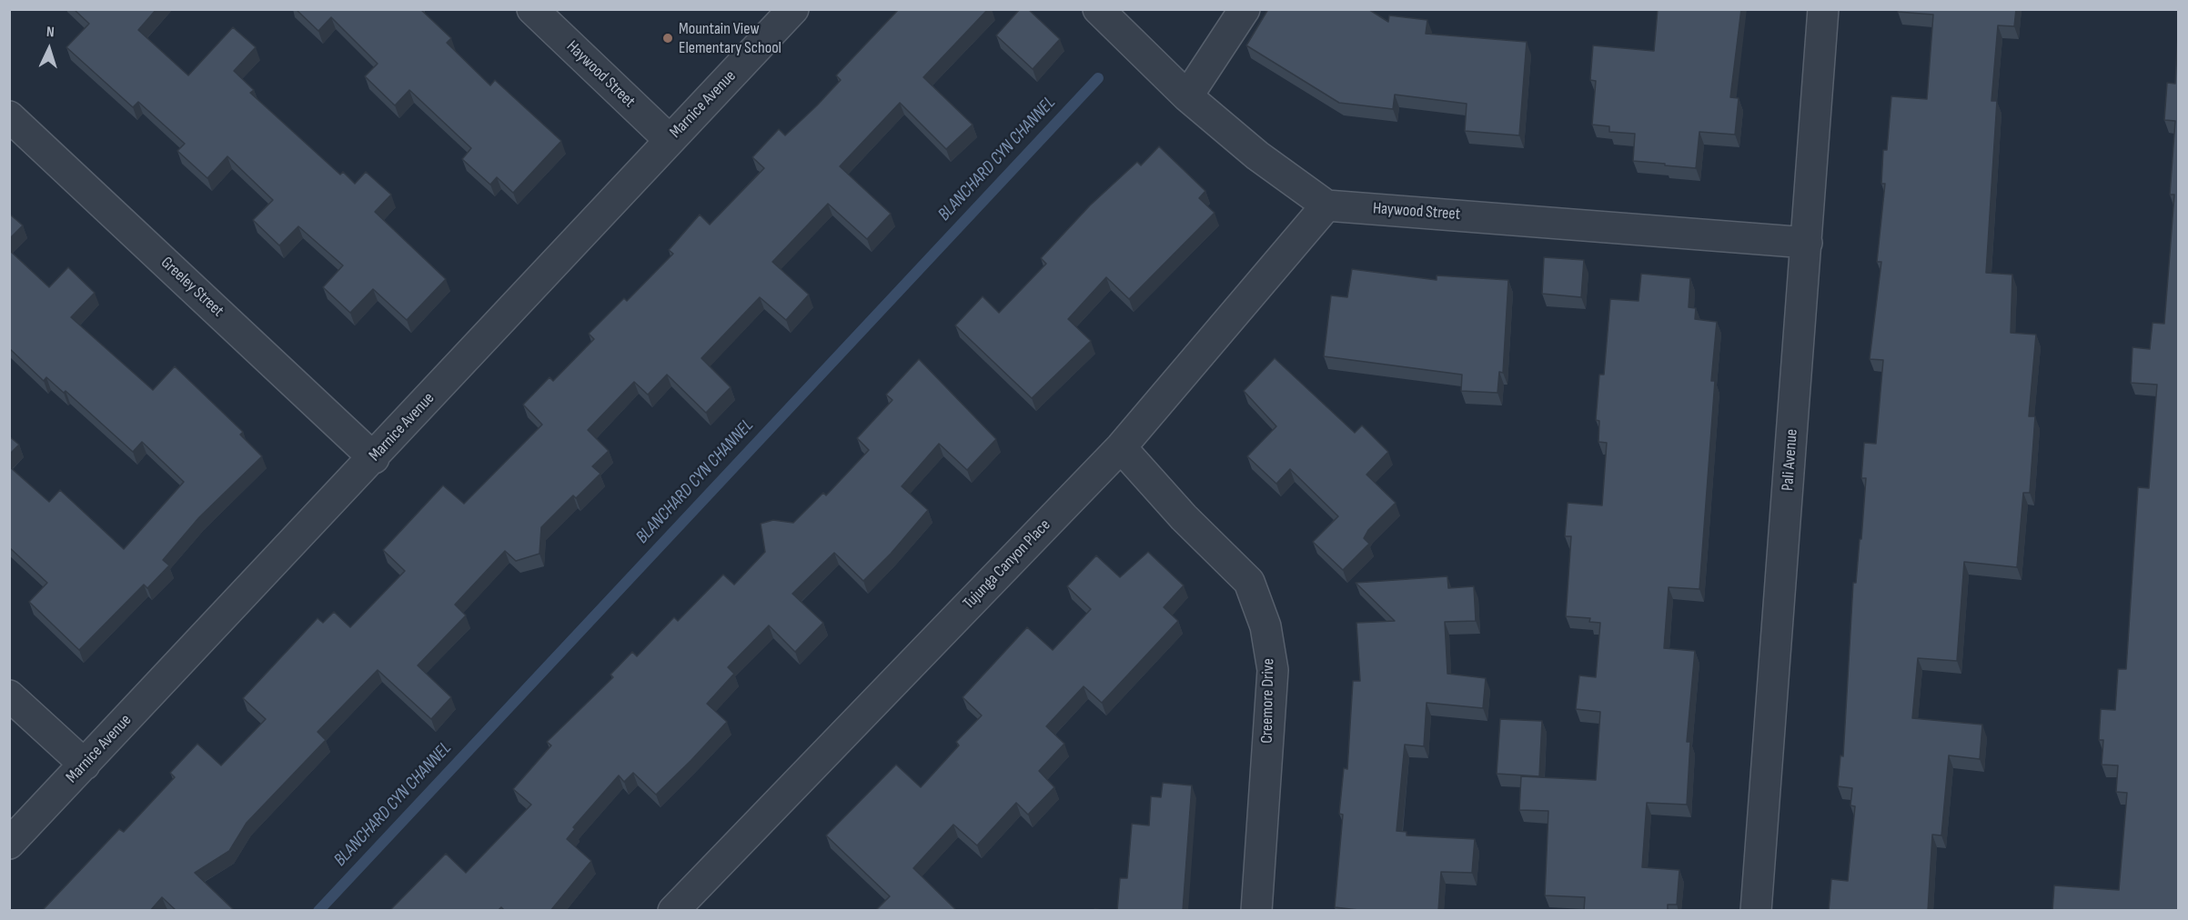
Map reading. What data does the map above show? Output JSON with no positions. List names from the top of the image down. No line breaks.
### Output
{"streets":{"street":["Haywood Street","Marnice Avenue","Greeley Street","Pali Avenue","Tujunga Canyon Place","Creemore Drive"]},"crossings":[["Haywood Street","Marnice Avenue"],["Haywood Street","Pali Avenue"],["Haywood Street","Tujunga Canyon Place"],["Marnice Avenue","Greeley Street"],["Tujunga Canyon Place","Creemore Drive"]],"water":["BLANCHARD CYN CHANNEL"],"places":["Mountain View Elementary School"],"north":"top"}
